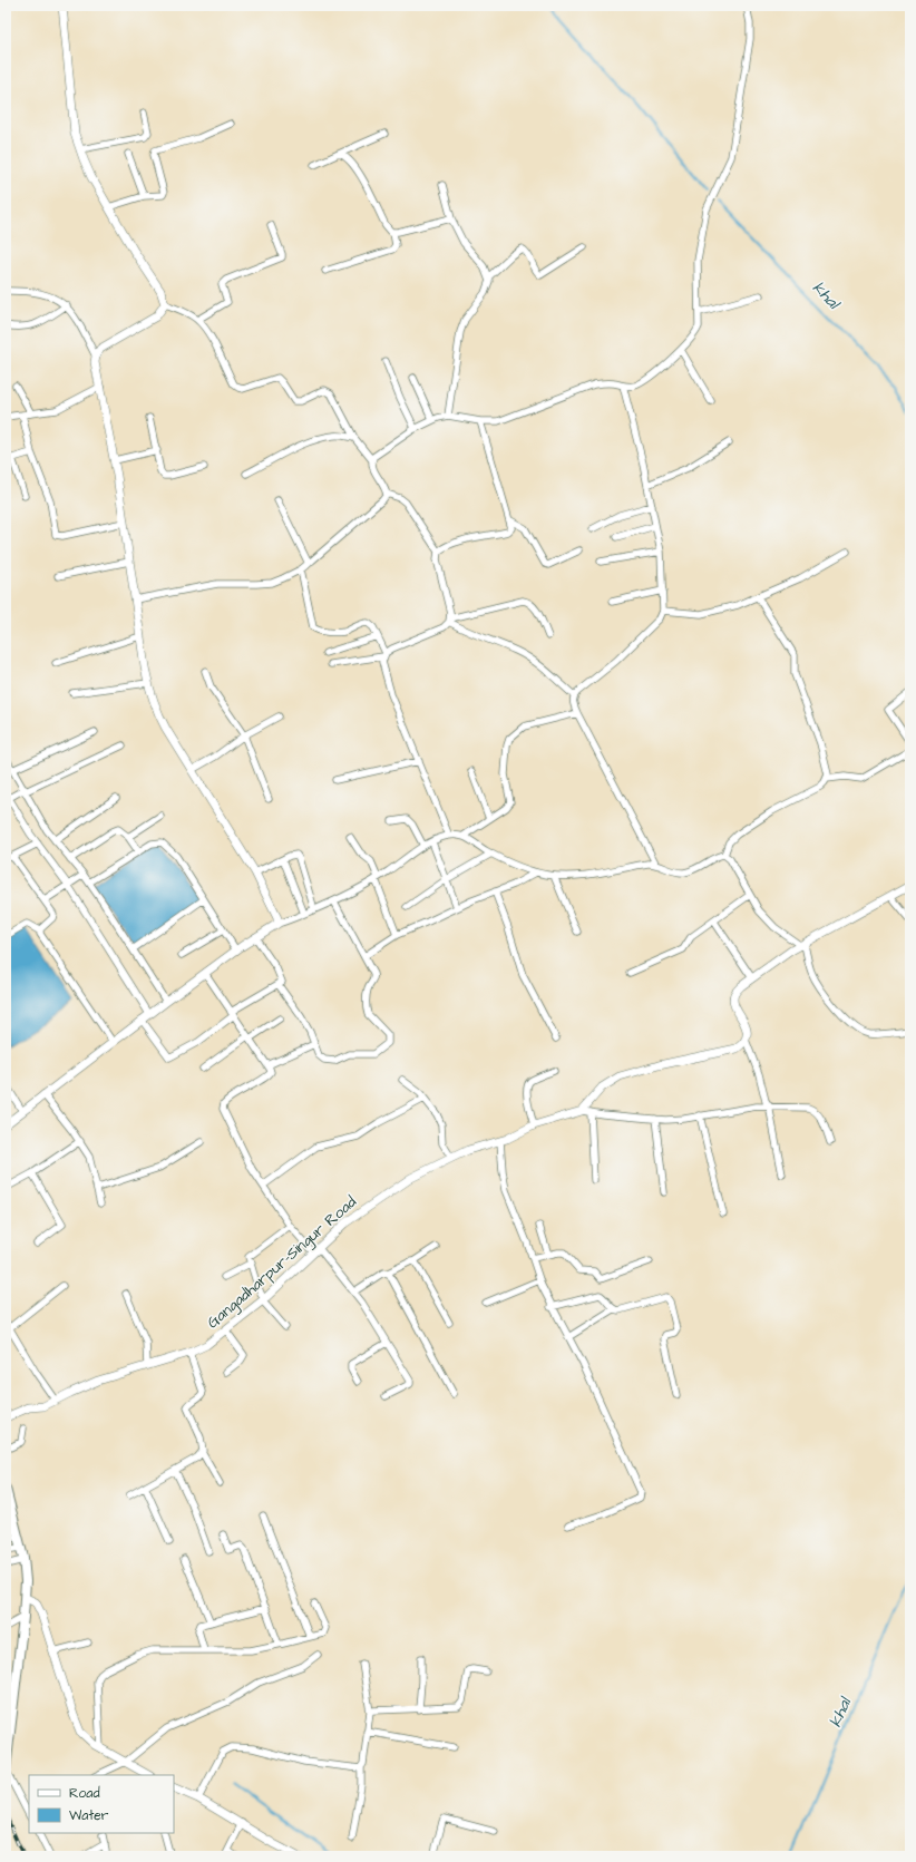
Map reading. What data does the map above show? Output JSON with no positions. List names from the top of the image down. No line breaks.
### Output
{"streets":{"street":["Gangadharpur-Singur Road"]},"water":["khal"],"legend":["Road","Water"]}
